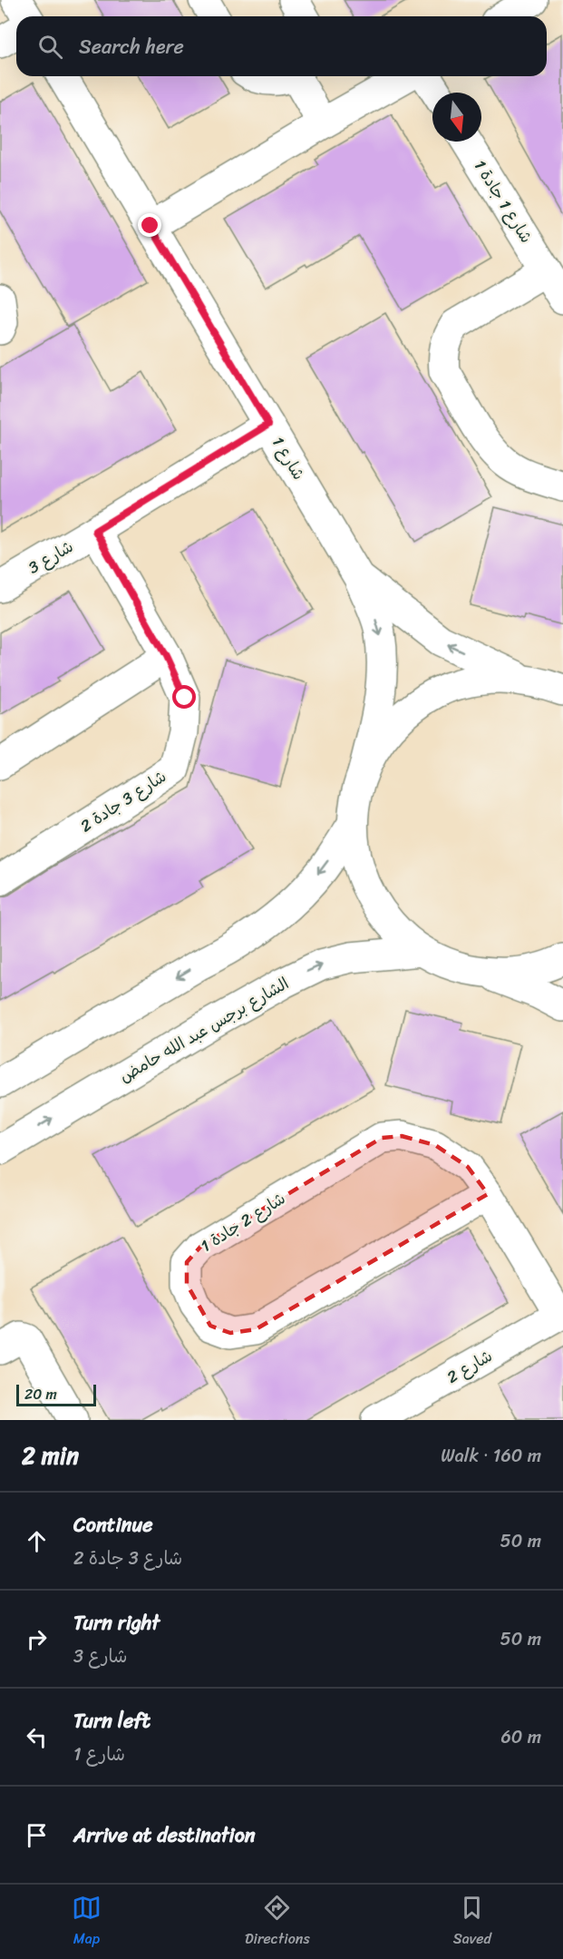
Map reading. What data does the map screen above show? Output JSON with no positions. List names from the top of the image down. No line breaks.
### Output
{"streets":{"street":["شارع 1 جادة 1","شارع 1","شارع 3","شارع 3 جادة 2","الشارع برجس عبد الله حامض","شارع 2 جادة 1","شارع 2"]},"crossings":[["شارع 1","شارع 3"],["شارع 3","شارع 3 جادة 2"],["شارع 2 جادة 1","شارع 2"]],"scale_bar":"20 m","north":"bottom","page":{"search":"Search here","scale":"20 m","heading":["2 min","Walk · 160 m"],"list":[["Continue","شارع 3 جادة 2","50 m"],["Turn right","شارع 3","50 m"],["Turn left","شارع 1","60 m"],"Arrive at destination"],"nav":["Map","Directions","Saved"]}}
